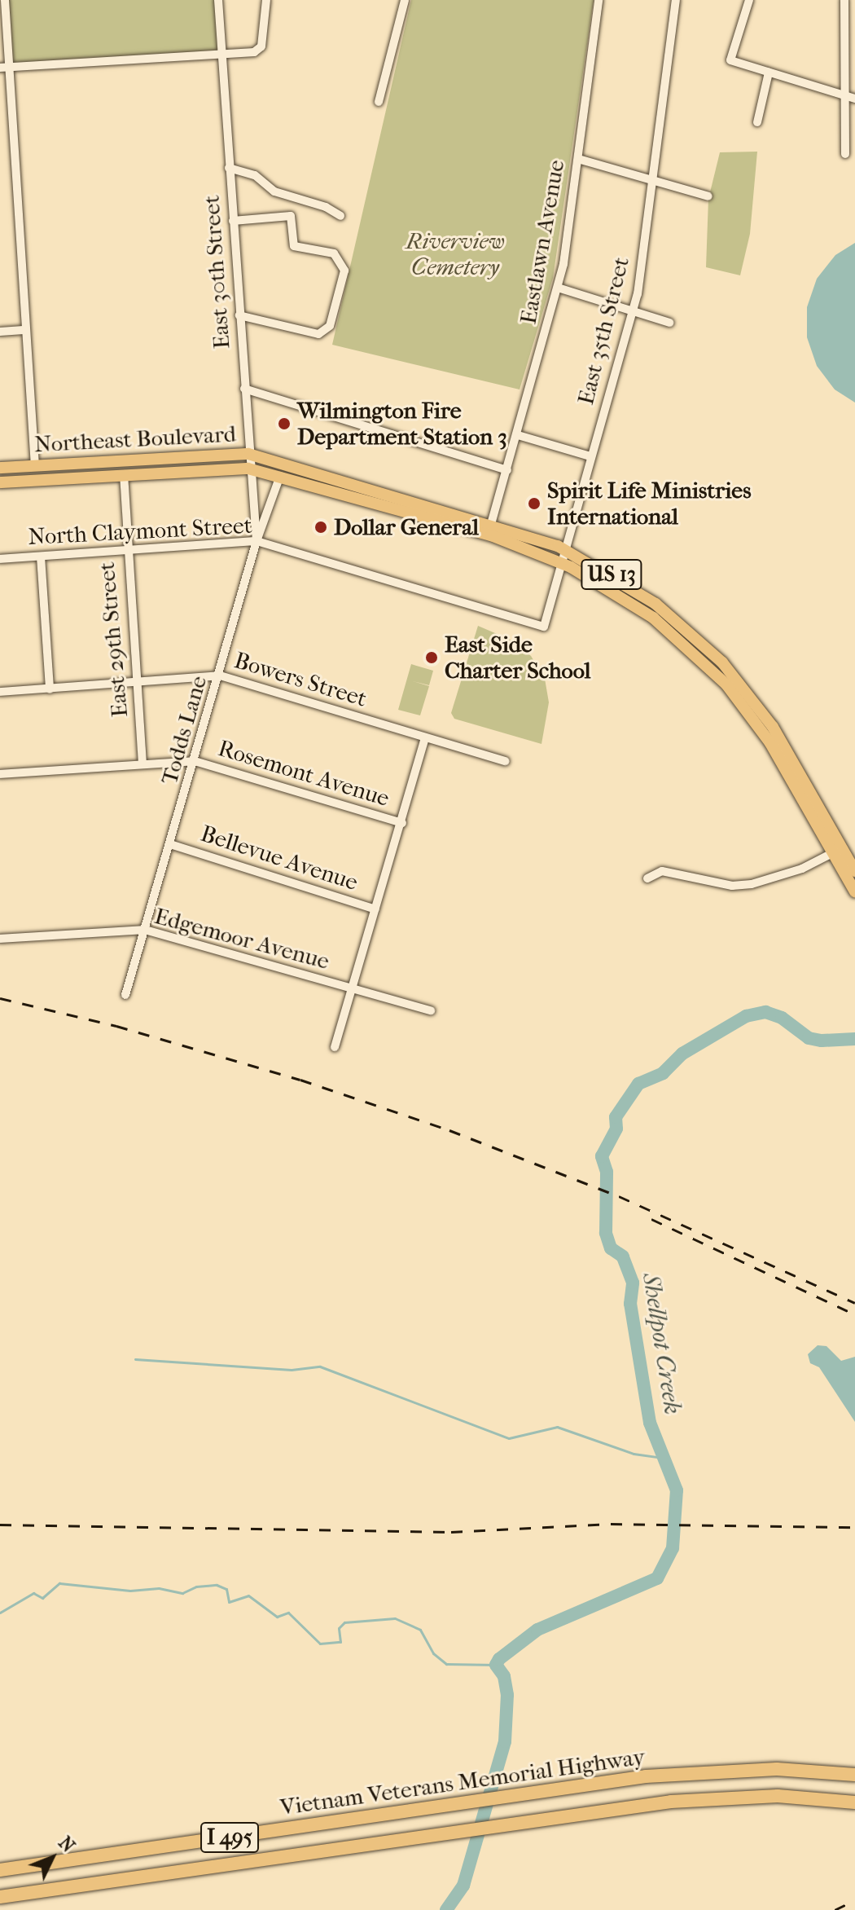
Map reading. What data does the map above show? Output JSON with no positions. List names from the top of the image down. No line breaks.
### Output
{"streets":{"highway":["Vietnam Veterans Memorial Highway","I 495"],"main road":["Northeast Boulevard","US 13"],"street":["Eastlawn Avenue","East 30th Street","East 35th Street","North Claymont Street","East 29th Street","Bowers Street","Todds Lane","Rosemont Avenue","Bellevue Avenue","Edgemoor Avenue"]},"crossings":[["Eastlawn Avenue","Northeast Boulevard"],["Eastlawn Avenue","US 13"],["East 30th Street","Northeast Boulevard"],["East 30th Street","North Claymont Street"],["East 30th Street","US 13"],["East 30th Street","Todds Lane"],["East 35th Street","North Claymont Street"],["East 35th Street","US 13"],["Northeast Boulevard","US 13"],["Northeast Boulevard","East 29th Street"],["North Claymont Street","East 29th Street"],["North Claymont Street","Todds Lane"],["US 13","Todds Lane"],["East 29th Street","Bowers Street"],["East 29th Street","Rosemont Avenue"],["Bowers Street","Todds Lane"],["Todds Lane","Rosemont Avenue"],["Todds Lane","Bellevue Avenue"],["Todds Lane","Edgemoor Avenue"]],"water":["Shellpot Creek"],"parks":["Riverview Cemetery"],"places":["Wilmington Fire Department Station 3","Spirit Life Ministries International","Dollar General","East Side Charter School"],"north":"top right"}
